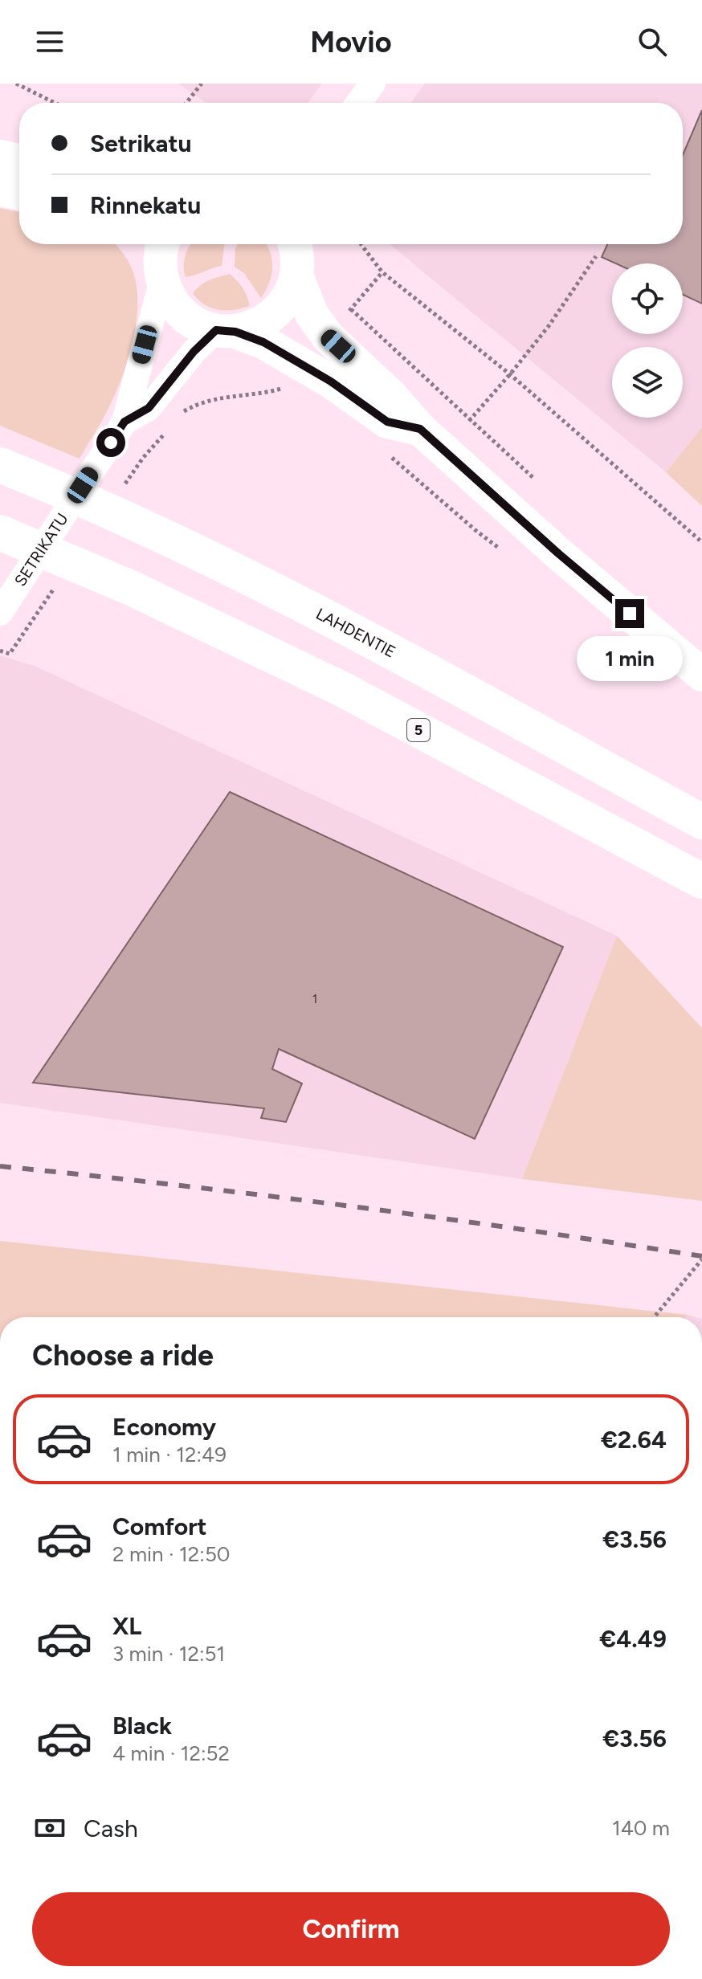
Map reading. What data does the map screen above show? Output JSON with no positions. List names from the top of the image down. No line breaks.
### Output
{"streets":{"highway":["LAHDENTIE","5"],"street":["SETRIKATU"]},"house_numbers":["1"],"page":{"header":"Movio","banner":["Setrikatu","Rinnekatu"],"bubble":"1 min","heading":"Choose a ride","list":[{"name":"Economy","note":"1 min · 12:49","value":"€2.64"},{"name":"Comfort","note":"2 min · 12:50","value":"€3.56"},{"name":"XL","note":"3 min · 12:51","value":"€4.49"},{"name":"Black","note":"4 min · 12:52","value":"€3.56"}],"pay":["Cash","140 m"],"buttons":"Confirm"}}
